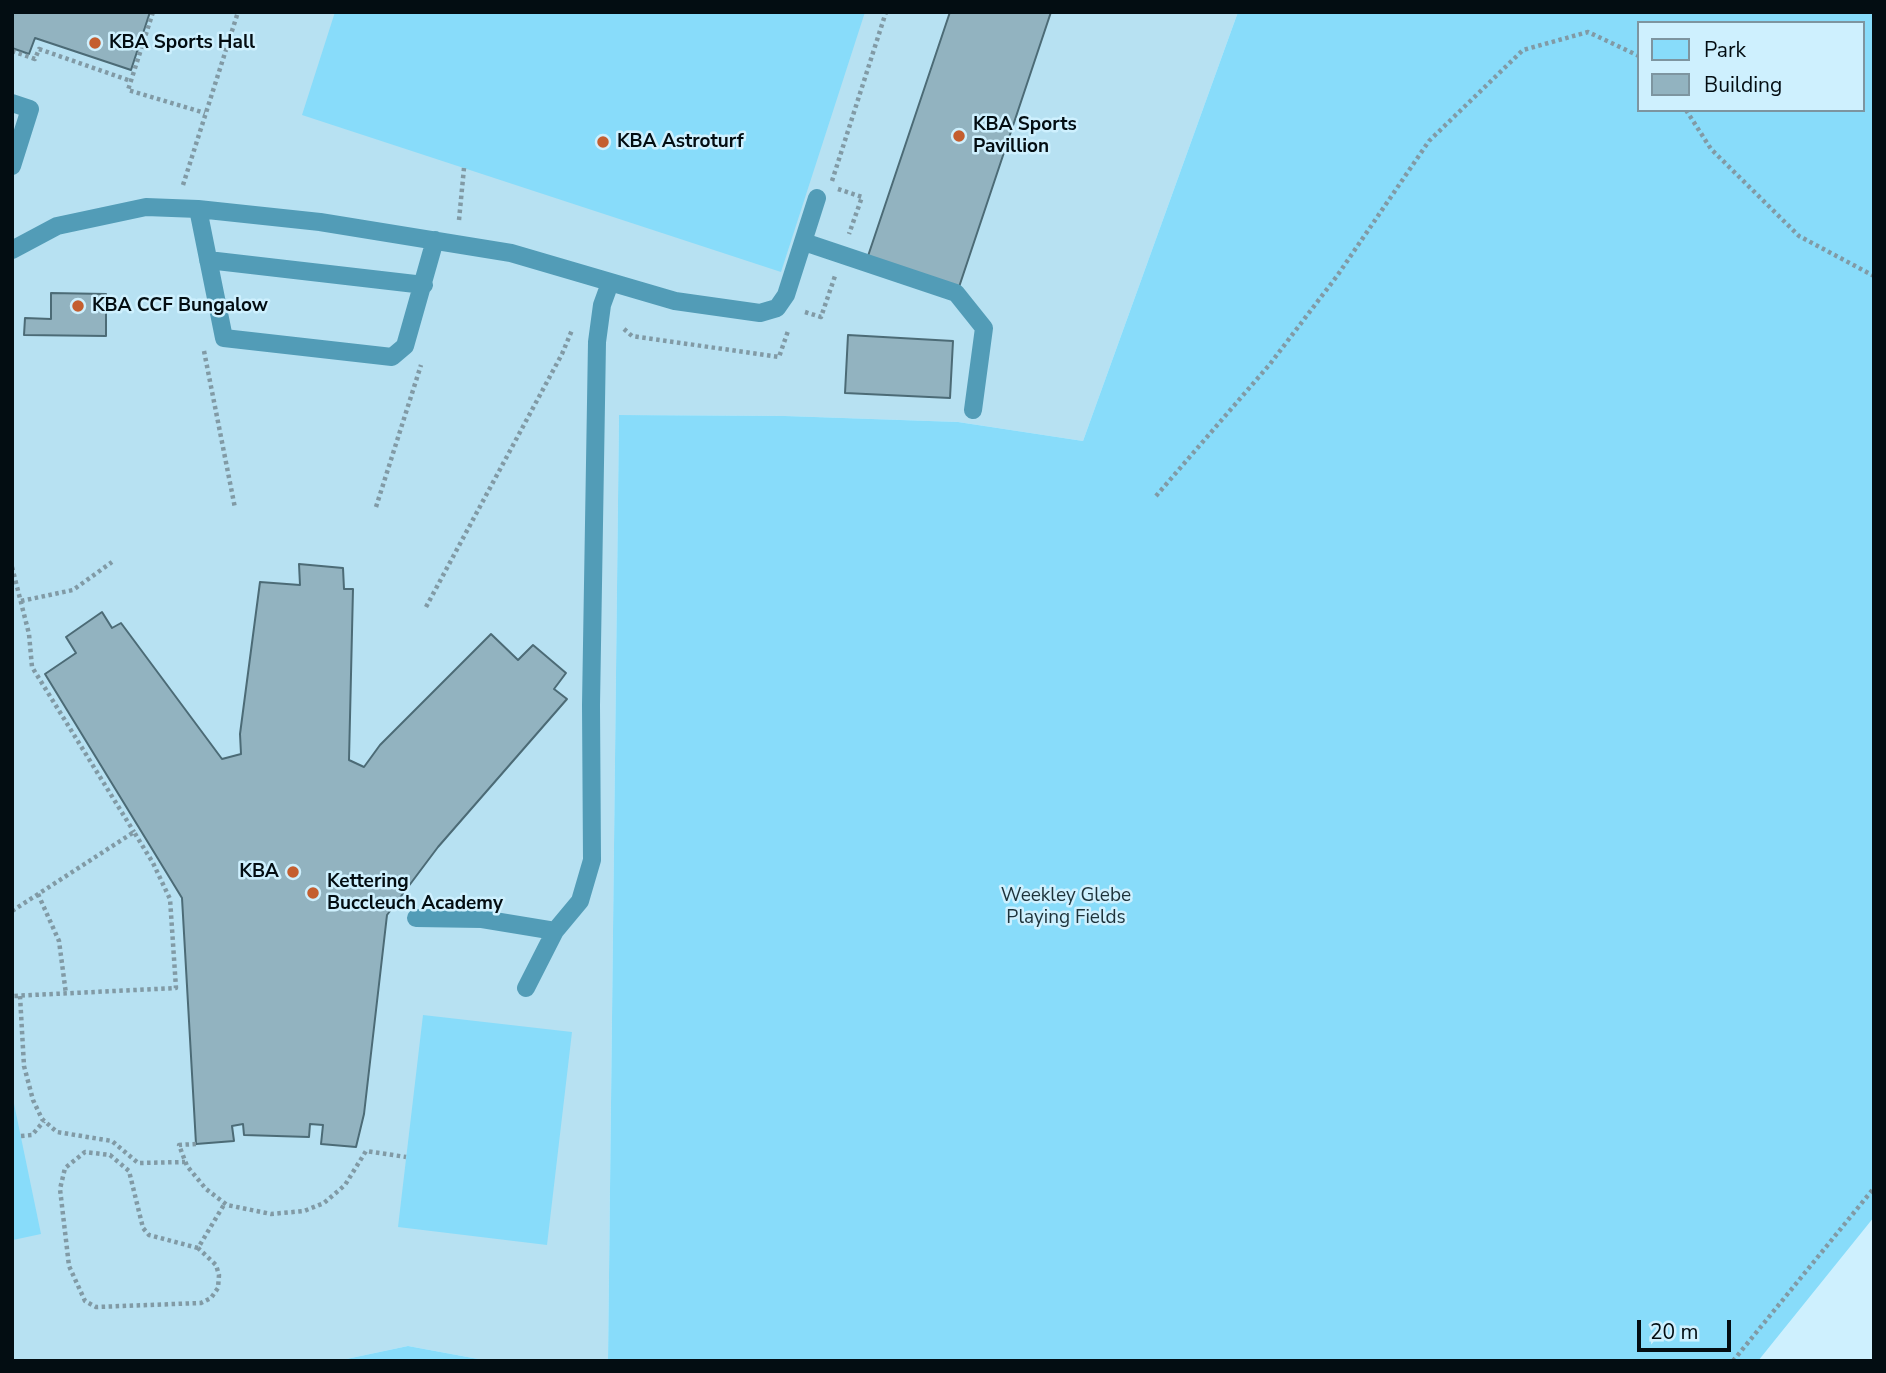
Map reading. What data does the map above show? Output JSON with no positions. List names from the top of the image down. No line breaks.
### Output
{"parks":["Weekley Glebe Playing Fields"],"places":["KBA Sports Hall","KBA Sports Pavillion","KBA Astroturf","KBA CCF Bungalow","KBA","Kettering Buccleuch Academy"],"legend":["Park","Building"],"scale_bar":"20 m"}
